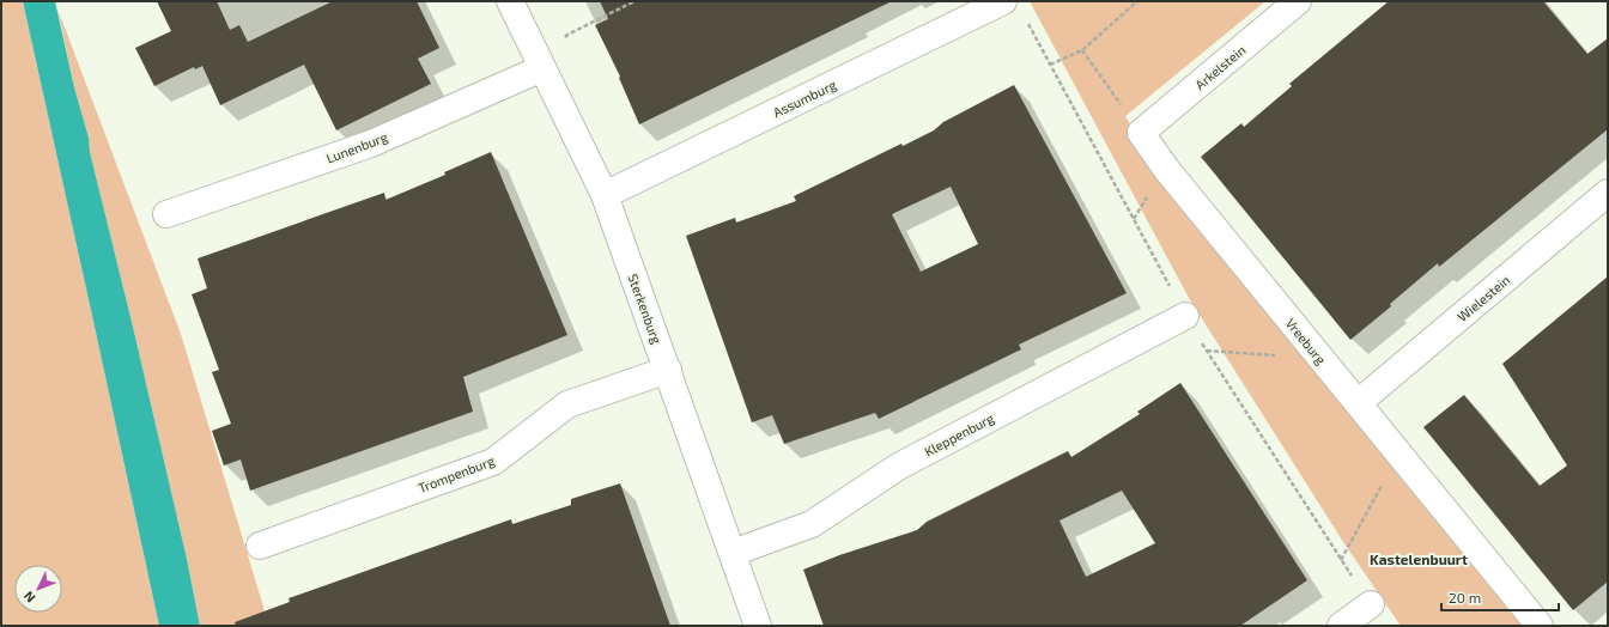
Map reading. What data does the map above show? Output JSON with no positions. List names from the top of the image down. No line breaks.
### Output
{"streets":{"street":["Arkelstein","Assumburg","Lunenburg","Wielestein","Sterkenburg","Vreeburg","Kleppenburg","Trompenburg"]},"crossings":[["Arkelstein","Vreeburg"],["Assumburg","Sterkenburg"],["Lunenburg","Sterkenburg"],["Wielestein","Vreeburg"],["Sterkenburg","Kleppenburg"],["Sterkenburg","Trompenburg"]],"districts":["Kastelenbuurt"],"scale_bar":"20 m","north":"bottom left"}
